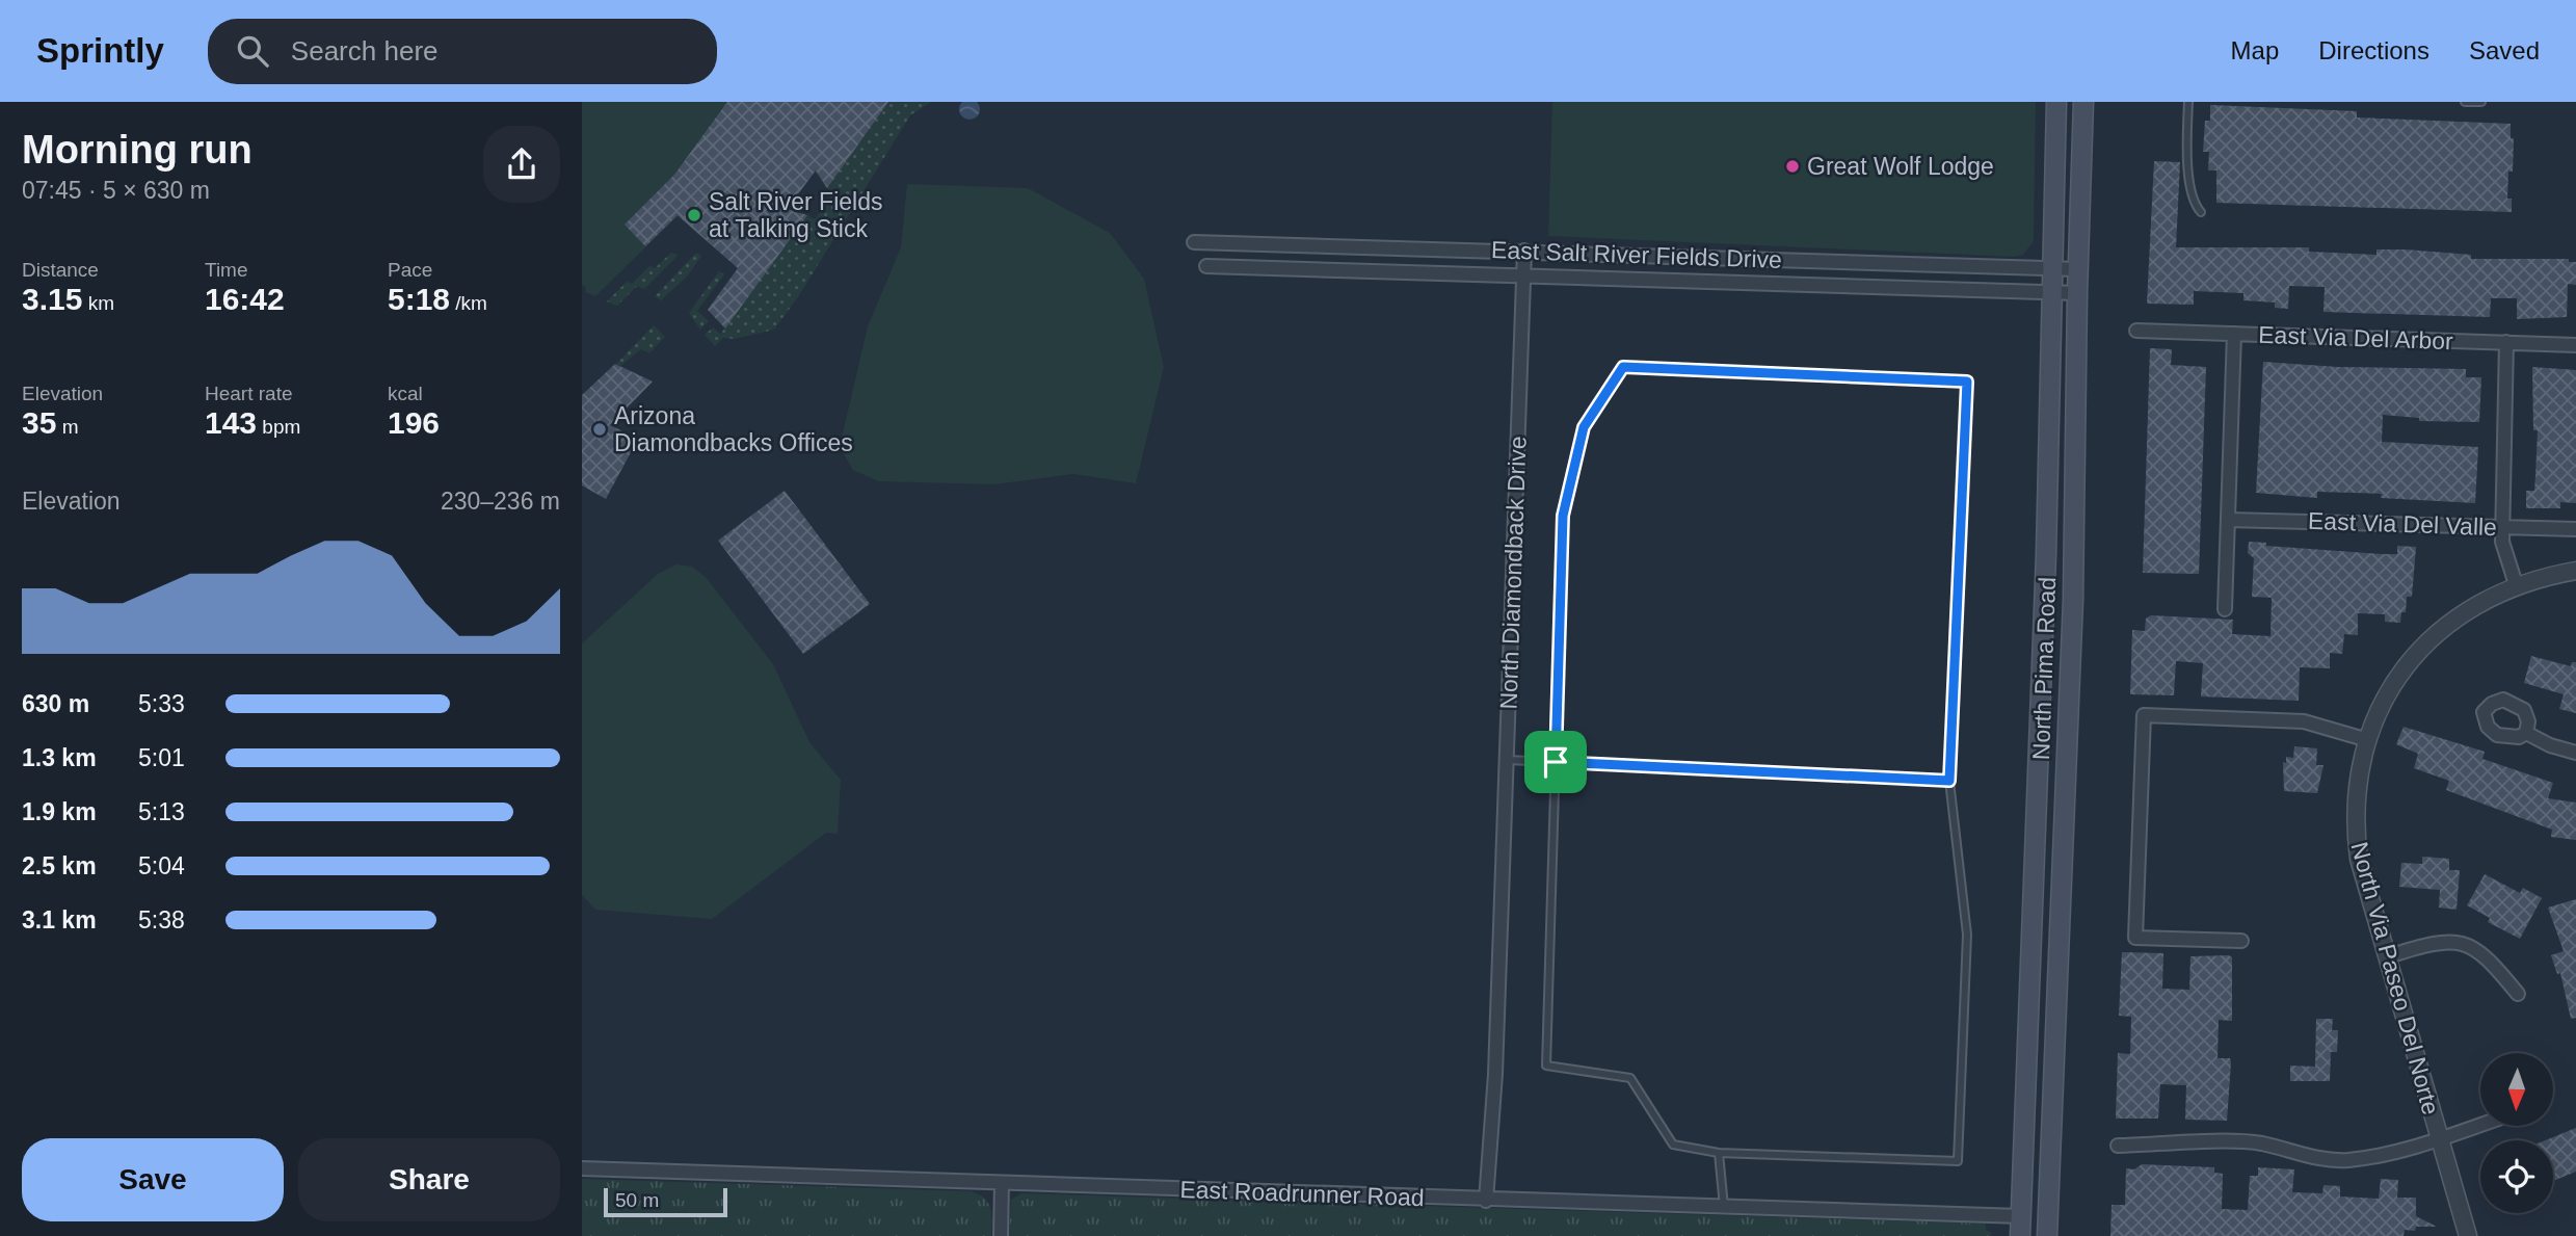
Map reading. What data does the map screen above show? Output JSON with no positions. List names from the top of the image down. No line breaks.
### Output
{"streets":{"main road":["North Pima Road"],"street":["East Salt River Fields Drive","East Via Del Arbor","East Via Del Valle","North Diamondback Drive","North Via Paseo Del Norte","East Roadrunner Road"]},"crossings":[["East Salt River Fields Drive","North Diamondback Drive"],["East Salt River Fields Drive","North Pima Road"],["North Diamondback Drive","East Roadrunner Road"],["North Pima Road","East Roadrunner Road"]],"places":["Great Wolf Lodge","Salt River Fields at Talking Stick","Arizona Diamondbacks Offices"],"scale_bar":"50 m","north":"bottom","page":{"header":"Sprintly","search":"Search here","nav":["Map","Directions","Saved"],"heading":["Morning run","07:45 · 5 × 630 m"],"stats":[["Distance","3.15 km"],["Time","16:42"],["Pace","5:18 /km"],["Elevation","35 m"],["Heart rate","143 bpm"],["kcal","196"]],"chart":["Elevation","230–236 m"],"list":[{"name":"630 m","note":"5:33"},{"name":"1.3 km","note":"5:01"},{"name":"1.9 km","note":"5:13"},{"name":"2.5 km","note":"5:04"},{"name":"3.1 km","note":"5:38"}],"buttons":["Save","Share"],"scale":"50 m"}}
